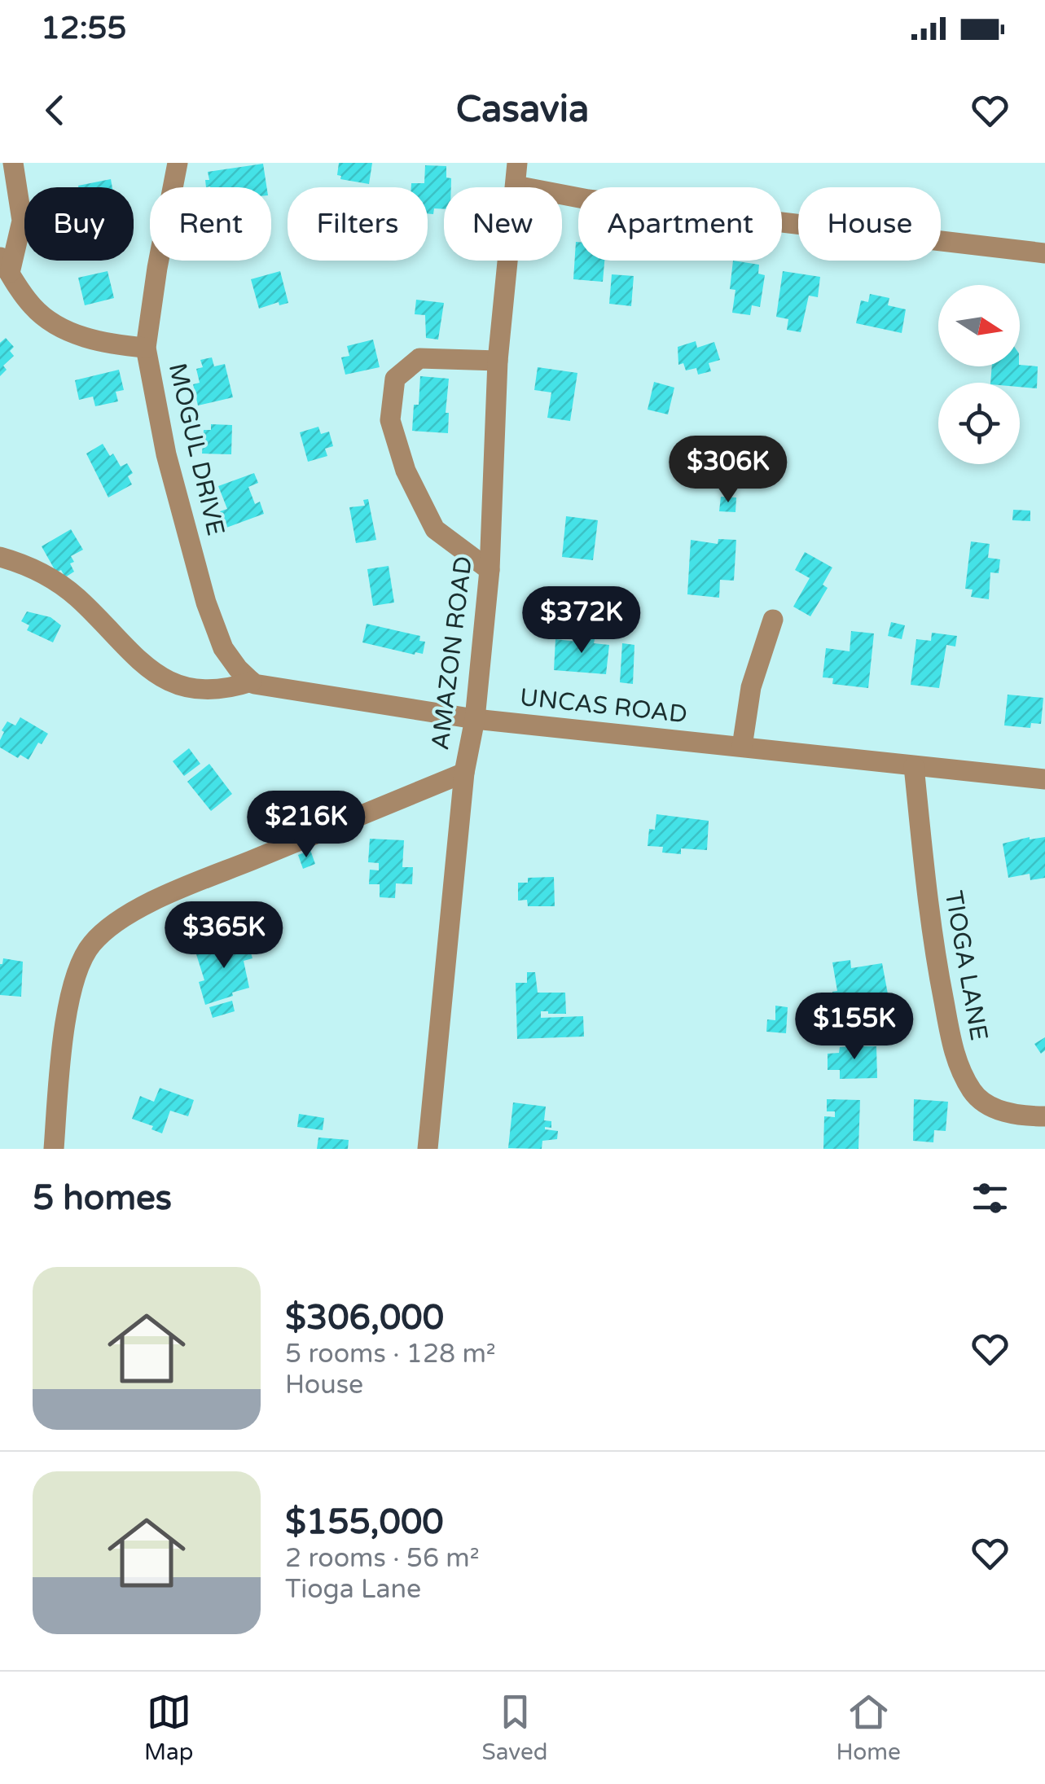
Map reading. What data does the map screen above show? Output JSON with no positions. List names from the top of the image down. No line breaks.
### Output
{"streets":{"street":["MOGUL DRIVE","AMAZON ROAD","UNCAS ROAD","TIOGA LANE"]},"crossings":[["MOGUL DRIVE","UNCAS ROAD"],["AMAZON ROAD","UNCAS ROAD"],["UNCAS ROAD","TIOGA LANE"]],"north":"right","page":{"status":"12:55","header":"Casavia","chip":["Buy","Rent","Filters","New","Apartment","House"],"price":["$306K","$372K","$216K","$365K","$155K"],"heading":"5 homes","list":[{"name":"$306,000","note":"5 rooms · 128 m² · House"},{"name":"$155,000","note":"2 rooms · 56 m² · Tioga Lane"}],"tabs":["Map","Saved","Home"]}}
